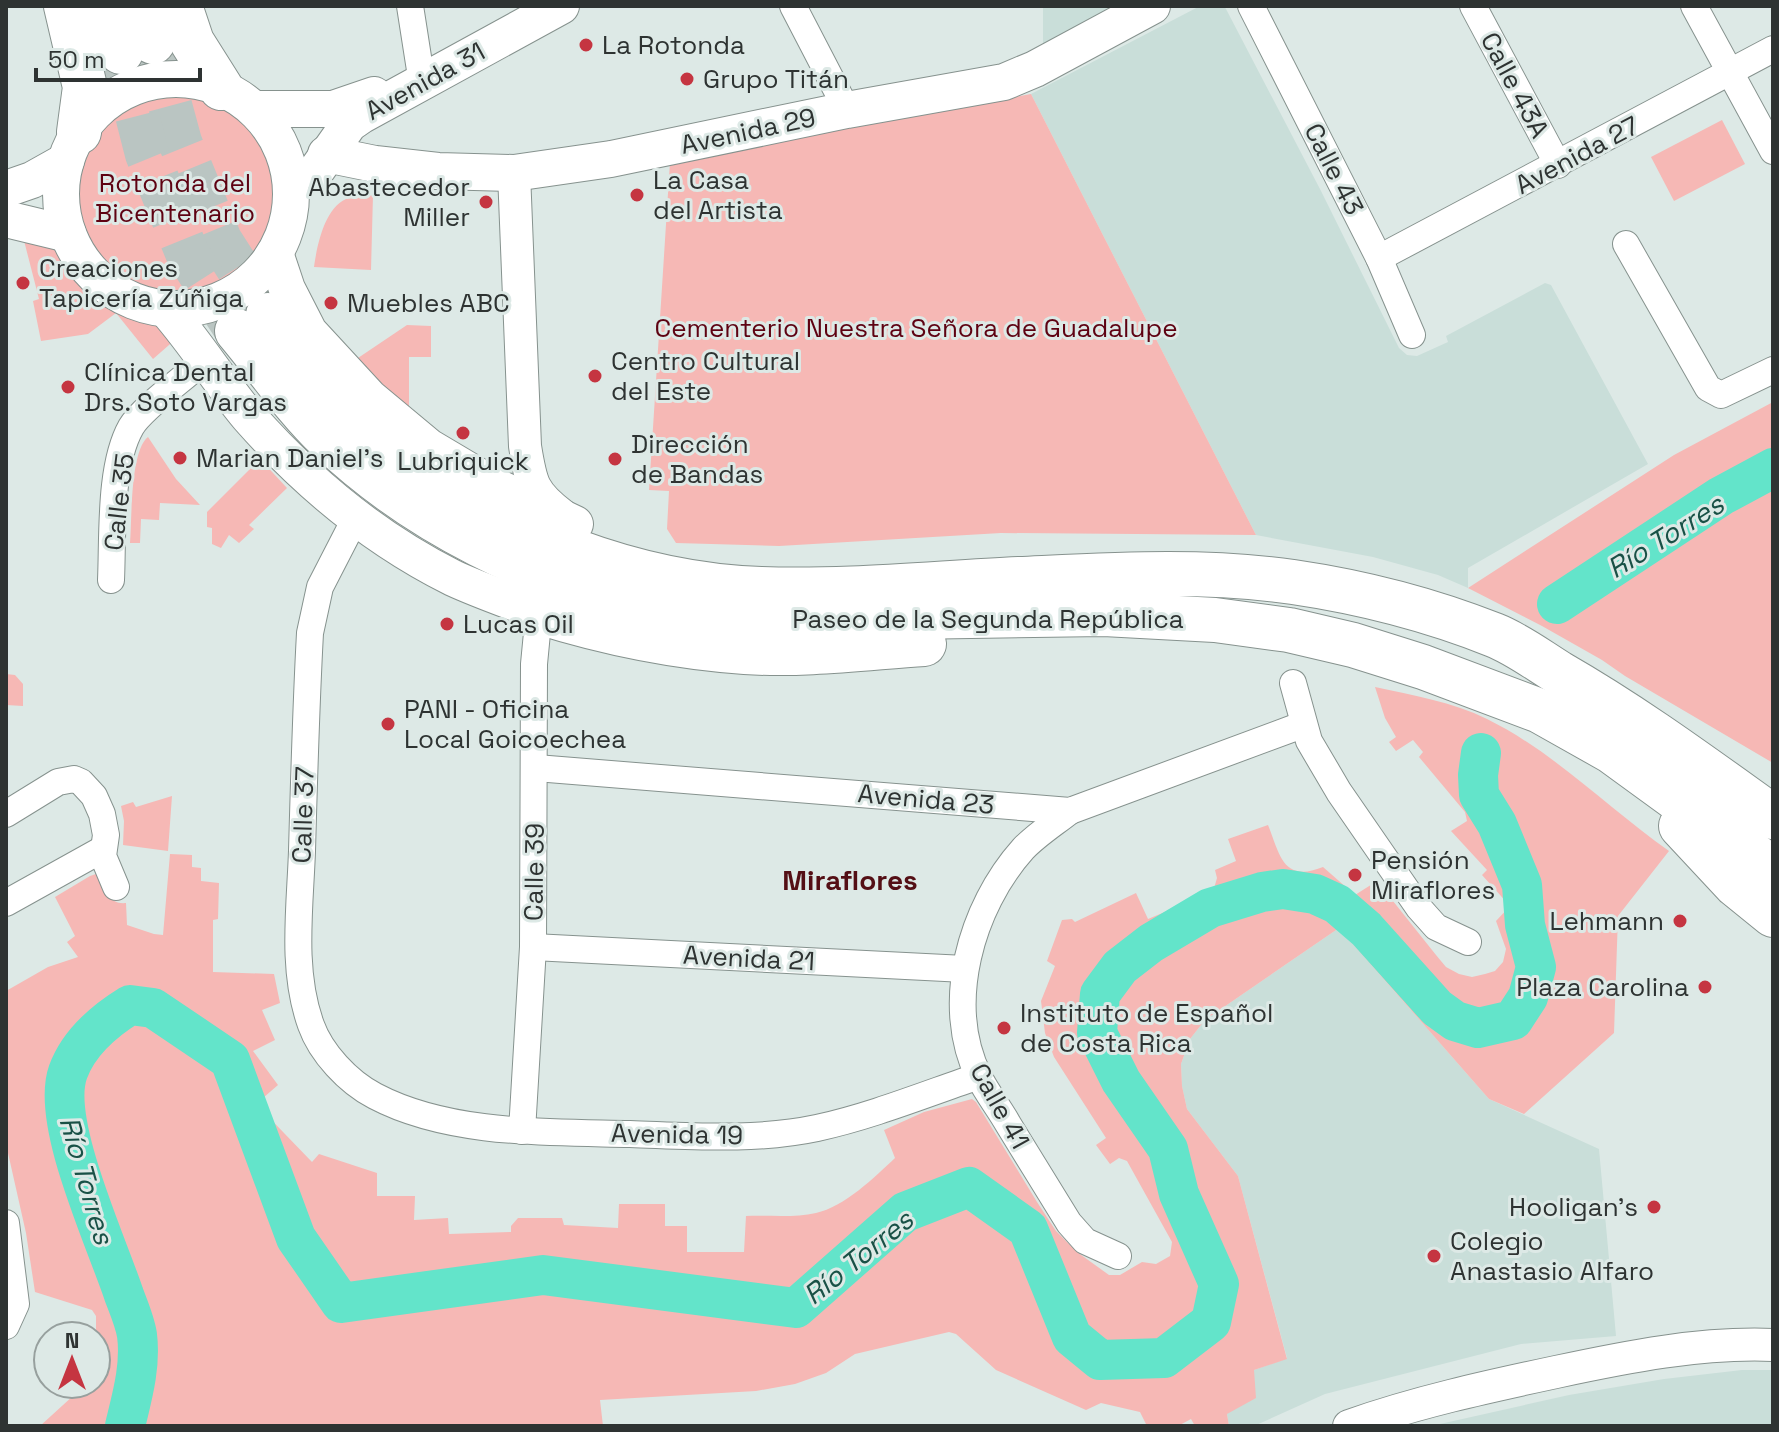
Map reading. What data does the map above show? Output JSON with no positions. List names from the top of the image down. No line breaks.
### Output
{"streets":{"highway":["Paseo de la Segunda República"],"main road":["Avenida 31","Avenida 29"],"street":["Calle 43A","Avenida 27","Calle 43","Calle 35","Avenida 23","Calle 37","Calle 39","Avenida 21","Calle 41","Avenida 19"]},"crossings":[["Avenida 31","Avenida 29"],["Calle 43A","Avenida 27"],["Avenida 27","Calle 43"],["Avenida 23","Calle 39"],["Avenida 23","Calle 41"],["Calle 37","Avenida 19"],["Calle 39","Avenida 21"],["Calle 39","Avenida 19"],["Avenida 21","Calle 41"],["Calle 41","Avenida 19"]],"districts":["Miraflores"],"water":["Río Torres"],"parks":["Rotonda del Bicentenario","Cementerio Nuestra Señora de Guadalupe"],"places":["La Rotonda","Grupo Titán","La Casa del Artista","Abastecedor Miller","Creaciones Tapicería Zúñiga","Muebles ABC","Centro Cultural del Este","Clínica Dental Drs. Soto Vargas","Lubriquick","Marian Daniel's","Dirección de Bandas","Lucas Oil","PANI - Oficina Local Goicoechea","Pensión Miraflores","Lehmann","Plaza Carolina","Instituto de Español de Costa Rica","Hooligan's","Colegio Anastasio Alfaro"],"scale_bar":"50 m","north":"top"}
